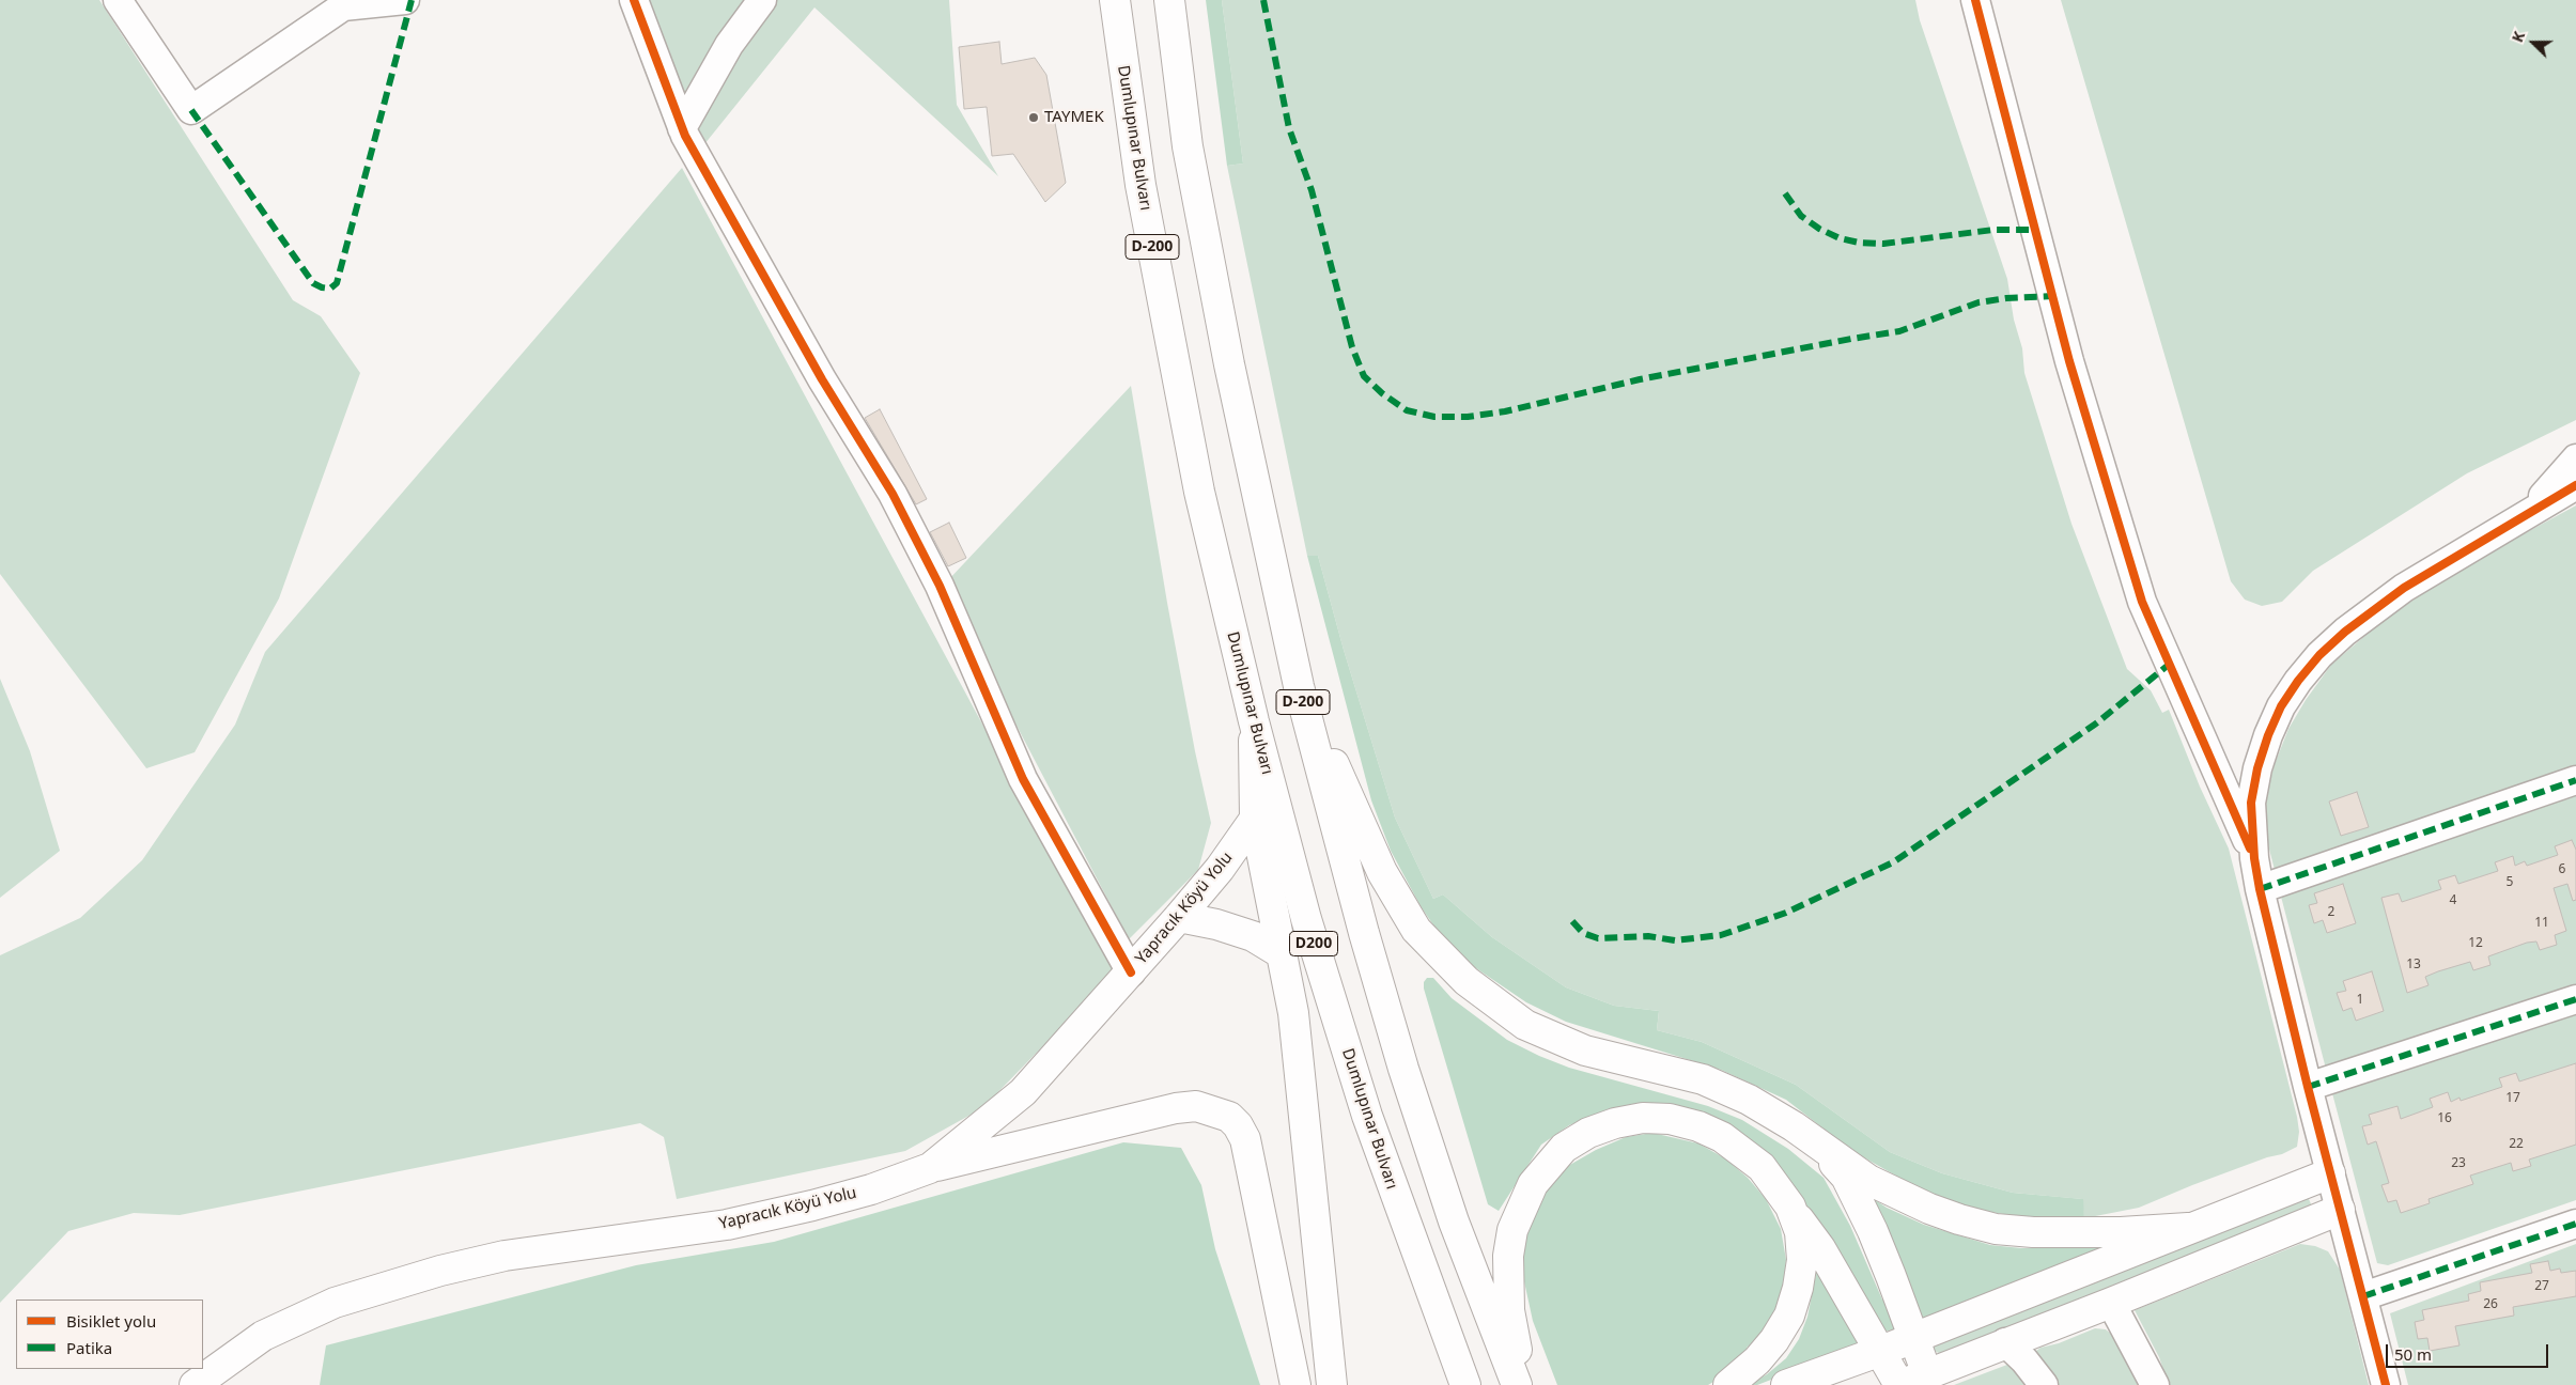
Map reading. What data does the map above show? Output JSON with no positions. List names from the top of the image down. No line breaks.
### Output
{"streets":{"main road":["Dumlupınar Bulvarı","D-200","Yapracık Köyü Yolu","D200"]},"places":["TAYMEK"],"house_numbers":["6","5","4","2","11","12","13","1","17","16","22","23","27","26"],"legend":["Bisiklet yolu","Patika"],"scale_bar":"50 m","north":"left"}
